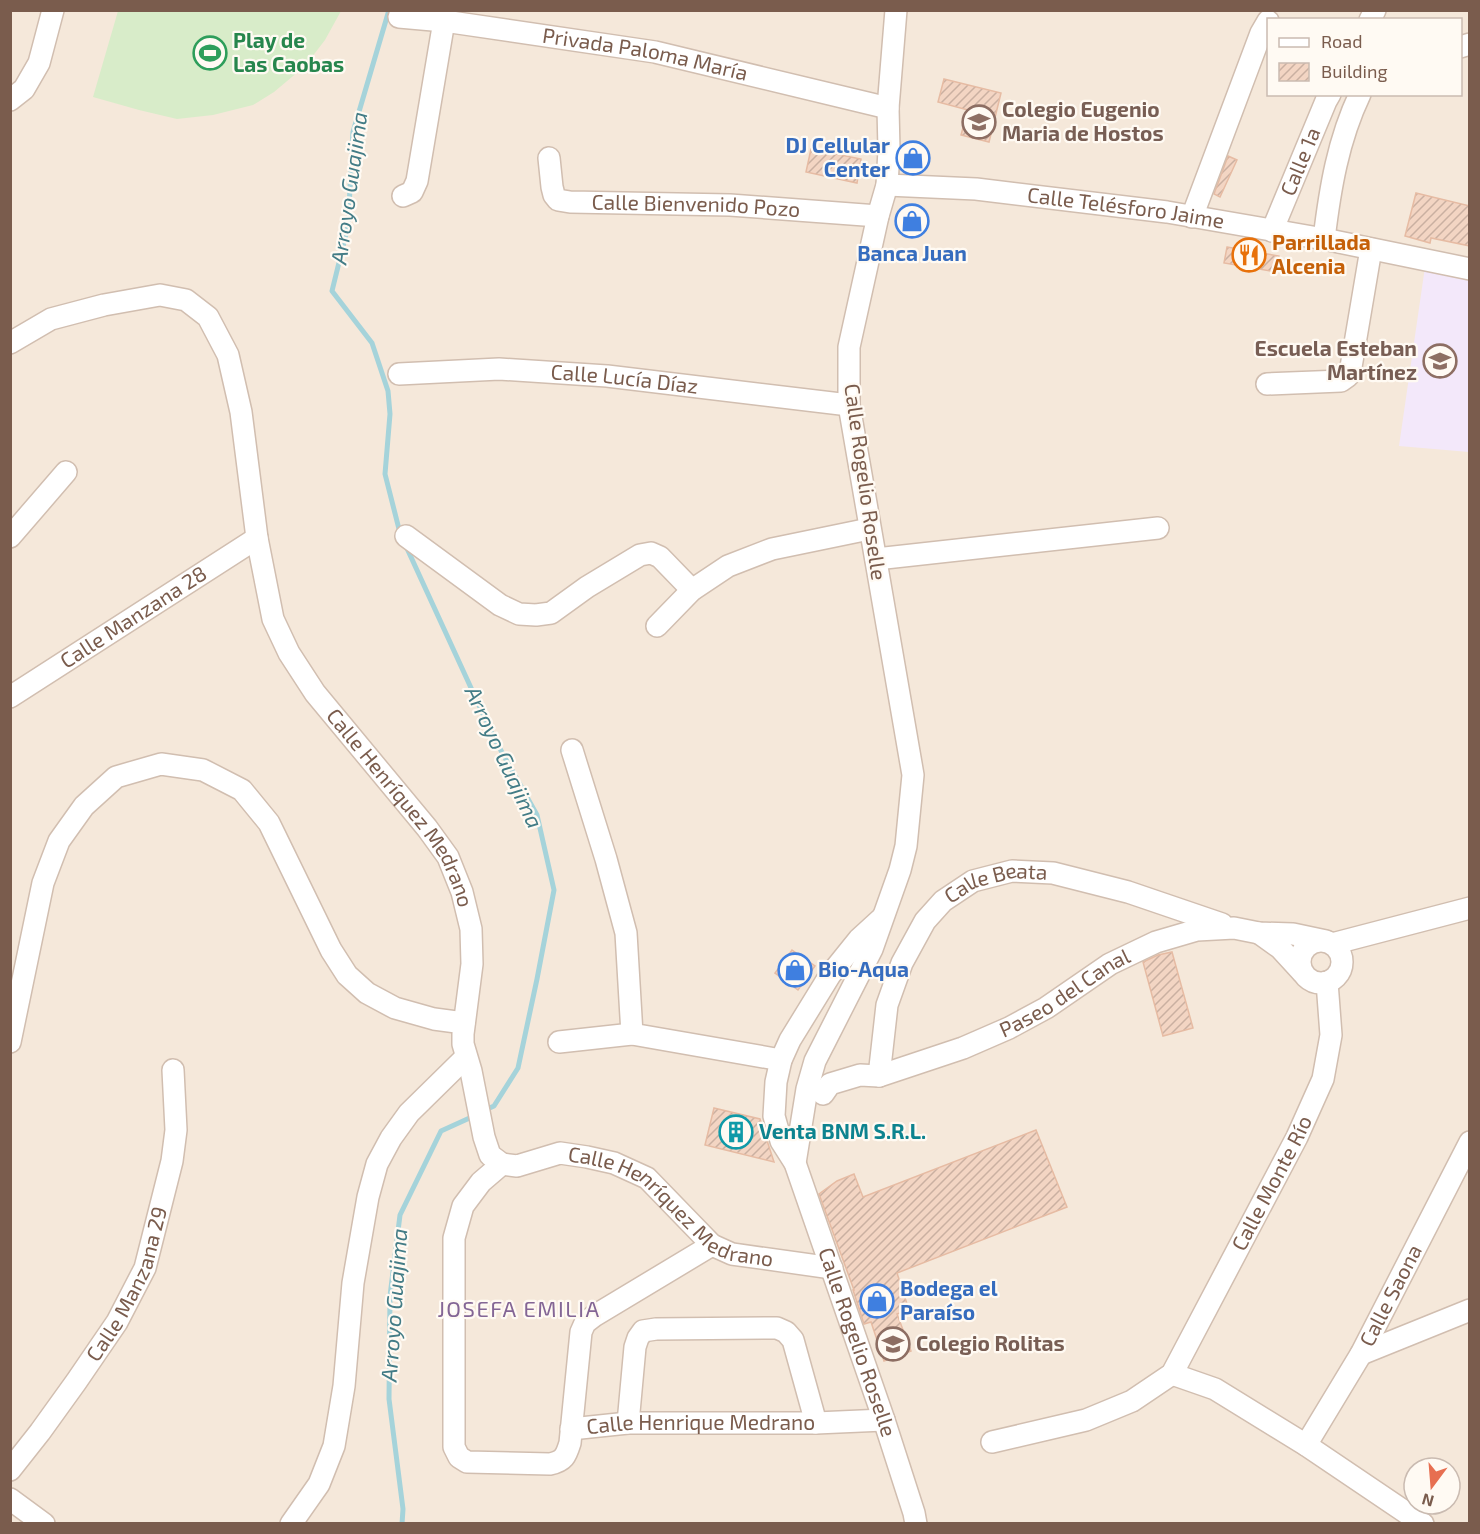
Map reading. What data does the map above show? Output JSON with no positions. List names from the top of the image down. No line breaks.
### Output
{"streets":{"street":["Privada Paloma María","Calle 1a","Calle Bienvenido Pozo","Calle Telésforo Jaime","Calle Lucía Díaz","Calle Rogelio Roselle","Calle Manzana 28","Calle Henríquez Medrano","Calle Beata","Paseo del Canal","Calle Monte Río","Calle Manzana 29","Calle Saona","Calle Henrique Medrano"]},"crossings":[["Privada Paloma María","Calle Rogelio Roselle"],["Calle 1a","Calle Telésforo Jaime"],["Calle Bienvenido Pozo","Calle Rogelio Roselle"],["Calle Telésforo Jaime","Calle Rogelio Roselle"],["Calle Lucía Díaz","Calle Rogelio Roselle"],["Calle Rogelio Roselle","Calle Henríquez Medrano"],["Calle Rogelio Roselle","Paseo del Canal"],["Calle Rogelio Roselle","Calle Henrique Medrano"],["Calle Manzana 28","Calle Henríquez Medrano"],["Calle Henríquez Medrano","Calle Henrique Medrano"],["Calle Beata","Paseo del Canal"],["Paseo del Canal","Calle Monte Río"]],"districts":["JOSEFA EMILIA"],"water":["Arroyo Guajima"],"places":{"sports":["Play de Las Caobas"],"school or university":["Colegio Eugenio Maria de Hostos","Escuela Esteban Martínez","Colegio Rolitas"],"shop":["DJ Cellular Center","Banca Juan","Bio-Aqua","Bodega el Paraíso"],"restaurant":["Parrillada Alcenia"],"building":["Venta BNM S.R.L."]},"legend":["Road","Building"],"north":"bottom"}
